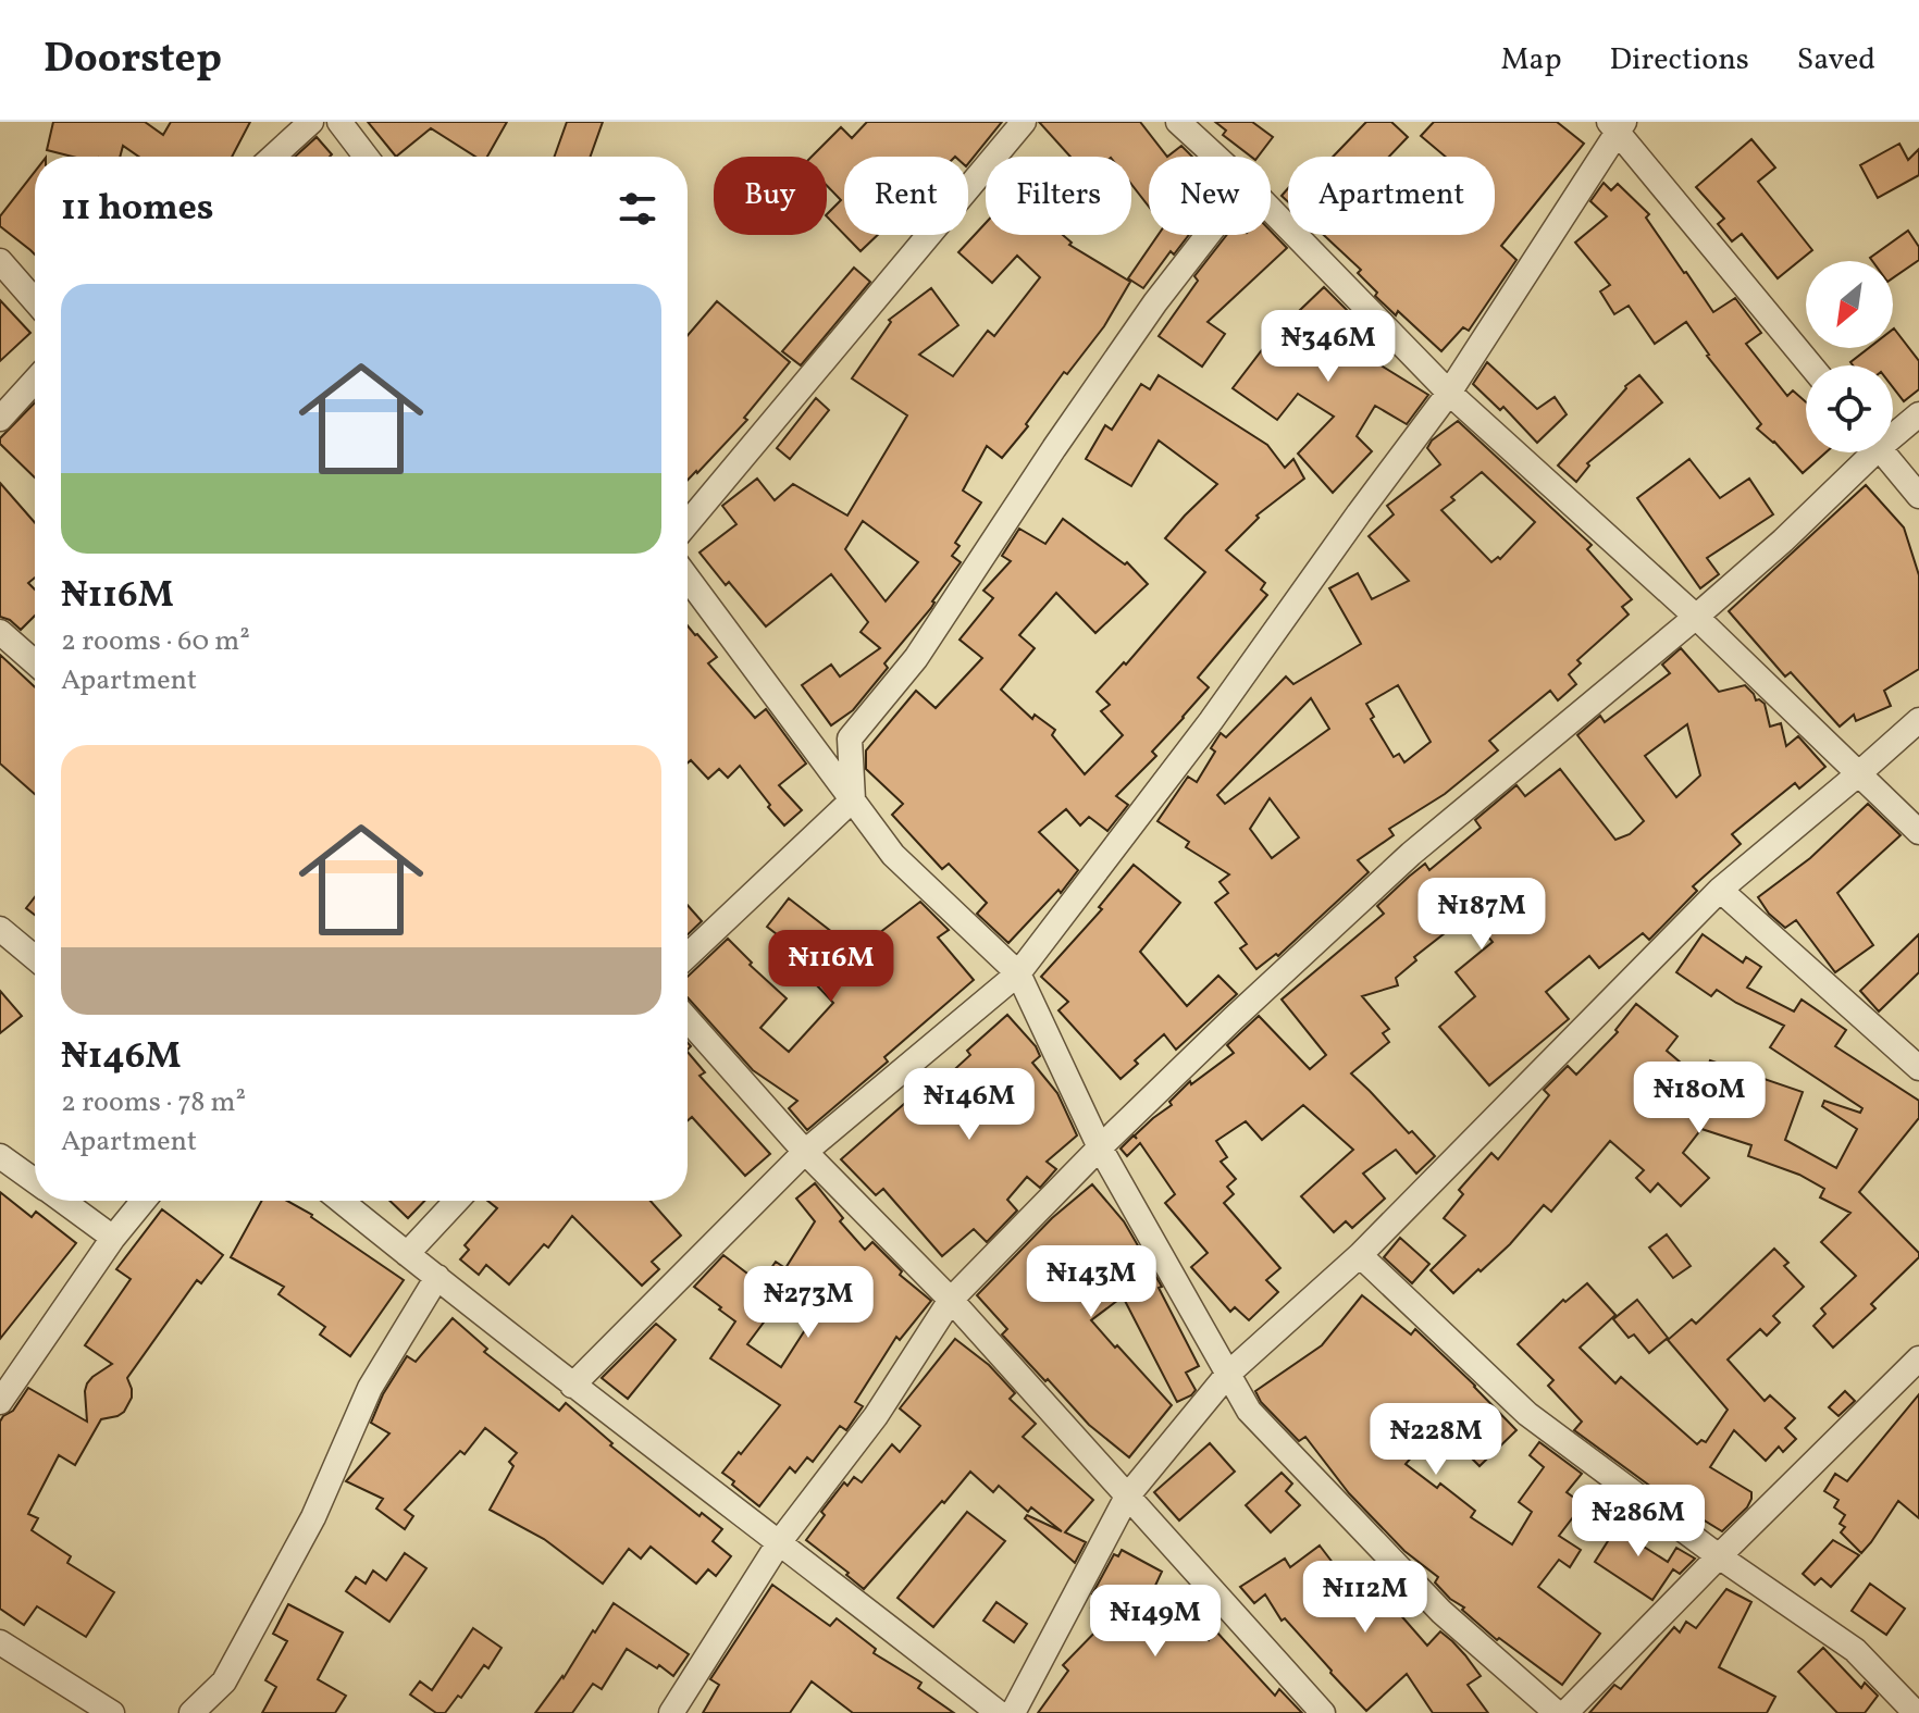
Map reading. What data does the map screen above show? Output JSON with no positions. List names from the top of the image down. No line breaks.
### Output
{"north":"bottom left","page":{"header":"Doorstep","nav":["Map","Directions","Saved"],"chip":["Buy","Rent","Filters","New","Apartment"],"heading":"11 homes","list":[{"name":"₦116M","note":"2 rooms · 60 m² · Apartment"},{"name":"₦146M","note":"2 rooms · 78 m² · Apartment"}],"price":["₦346M","₦187M","₦116M","₦180M","₦146M","₦143M","₦273M","₦228M","₦286M","₦112M","₦149M"]}}
